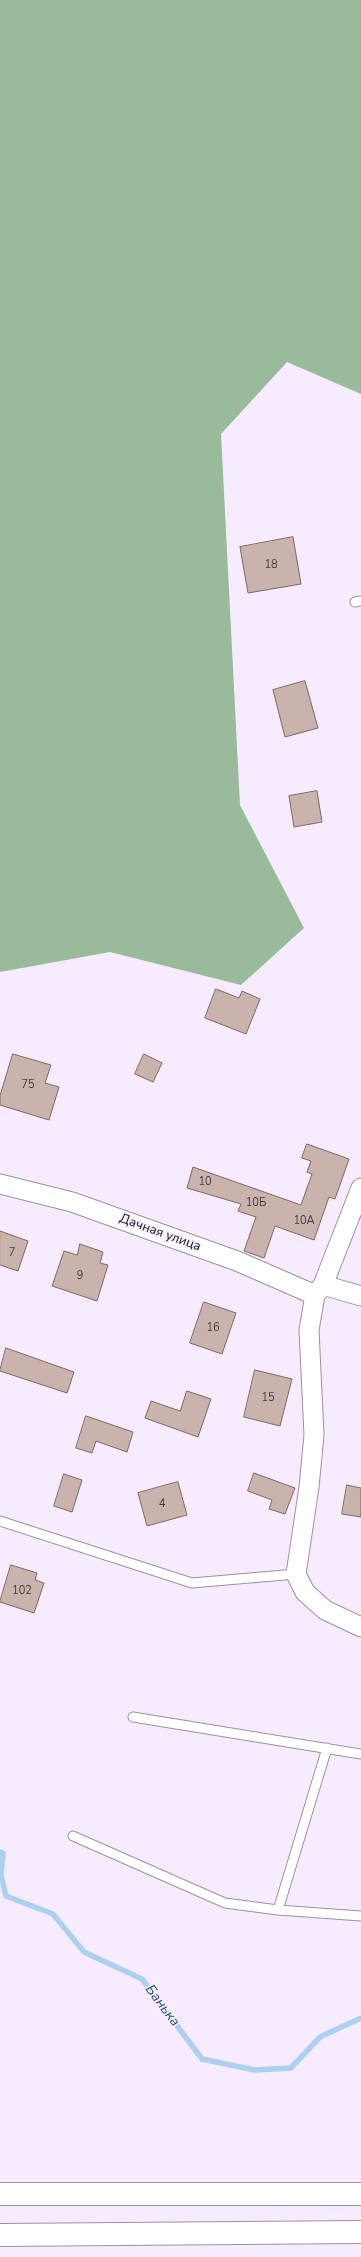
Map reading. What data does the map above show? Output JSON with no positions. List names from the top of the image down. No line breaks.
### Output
{"streets":{"street":["Дачная улица"]},"water":["Банька"],"house_numbers":["18","75","10","10Б","10А","7","9","16","15","4","102"]}
